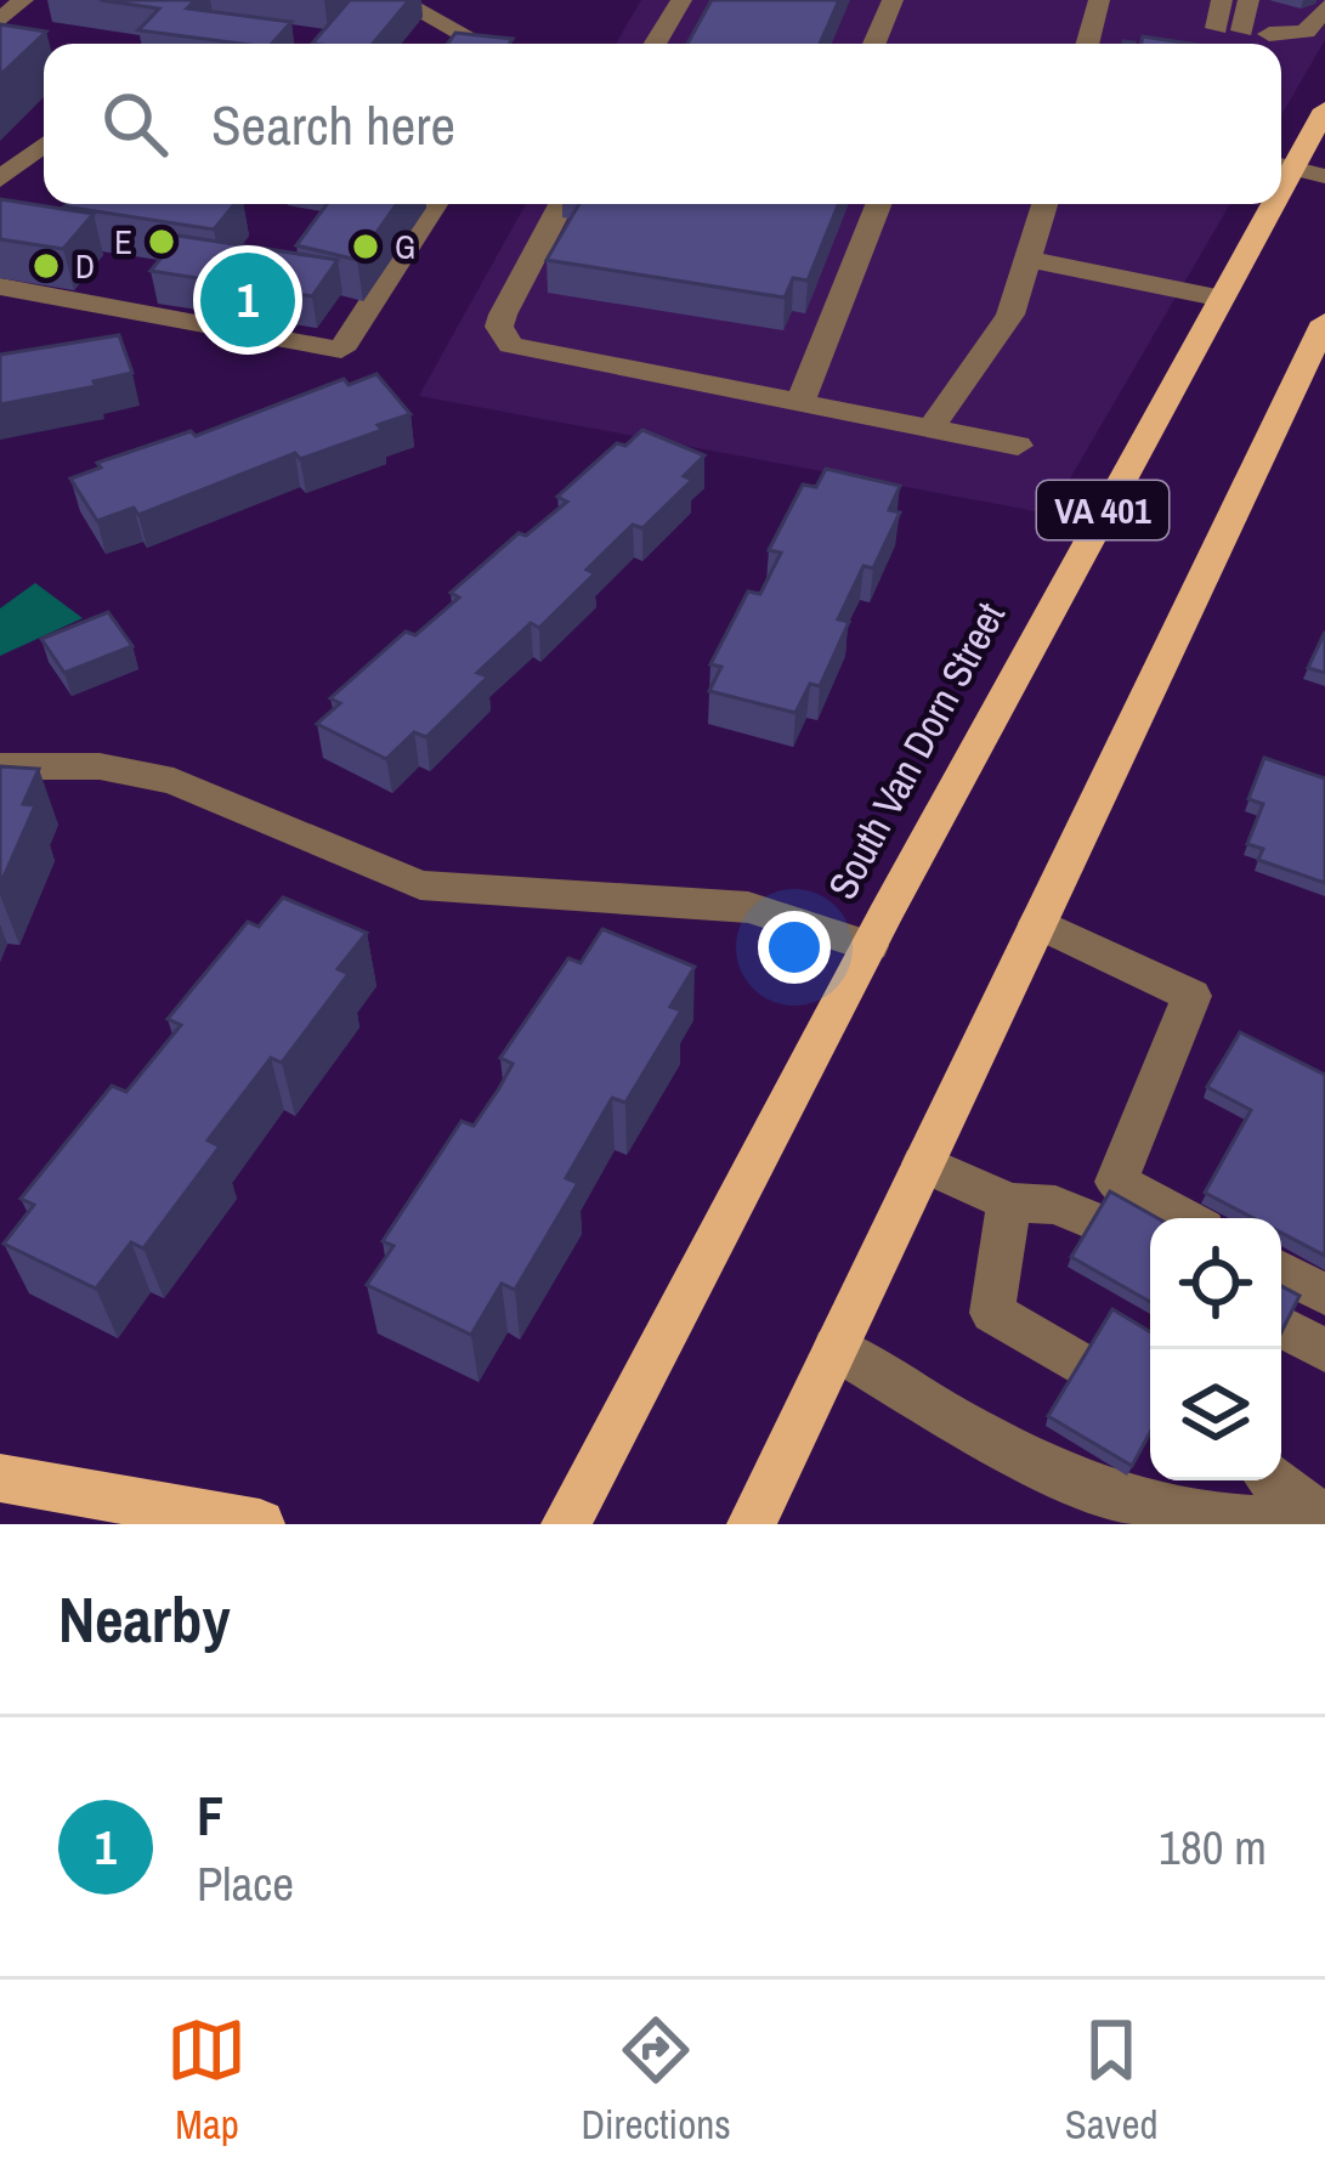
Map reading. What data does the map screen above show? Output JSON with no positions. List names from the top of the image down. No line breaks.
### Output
{"streets":{"main road":["VA 401","South Van Dorn Street"]},"places":["E","G","D"],"page":{"search":"Search here","pins":"1","heading":"Nearby","list":[{"mark":"1","name":"F","note":"Place","value":"180 m"}],"nav":["Map","Directions","Saved"]}}
